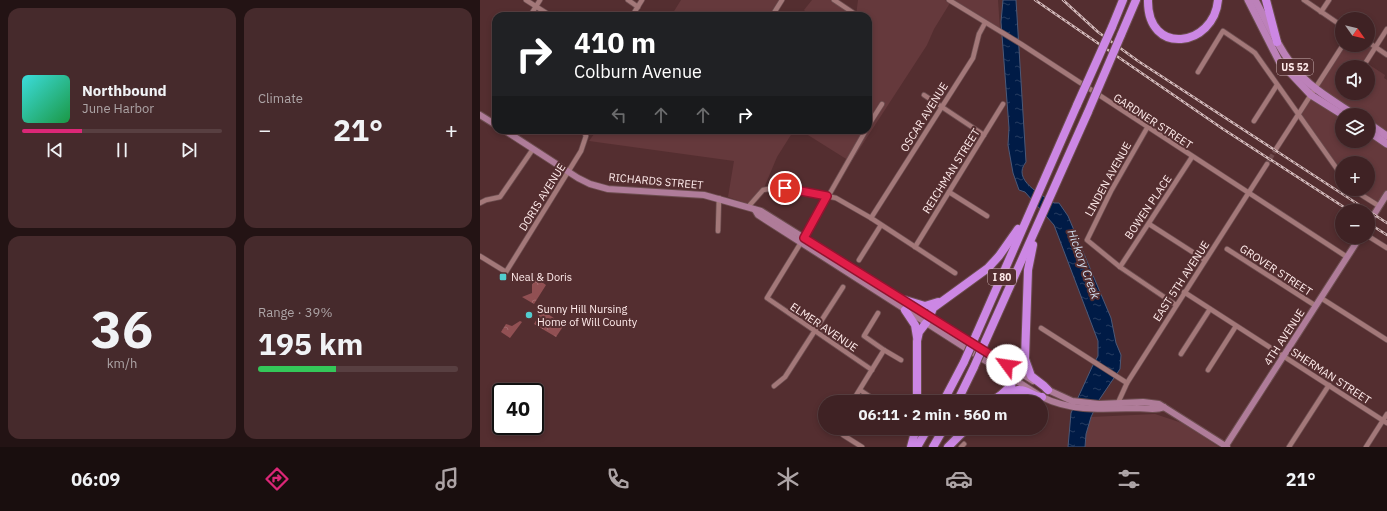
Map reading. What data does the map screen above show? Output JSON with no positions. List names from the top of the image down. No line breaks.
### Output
{"streets":{"highway":["I 80"],"main road":["US 52"],"street":["OSCAR AVENUE","GARDNER STREET","REICHMAN STREET","LINDEN AVENUE","RICHARDS STREET","DORIS AVENUE","BOWEN PLACE","GROVER STREET","EAST 5TH AVENUE","ELMER AVENUE","4TH AVENUE","SHERMAN STREET"]},"crossings":[["OSCAR AVENUE","GARDNER STREET"],["GARDNER STREET","LINDEN AVENUE"],["GARDNER STREET","BOWEN PLACE"],["GARDNER STREET","EAST 5TH AVENUE"],["GARDNER STREET","4TH AVENUE"],["LINDEN AVENUE","BOWEN PLACE"],["RICHARDS STREET","DORIS AVENUE"],["RICHARDS STREET","EAST 5TH AVENUE"],["RICHARDS STREET","ELMER AVENUE"],["RICHARDS STREET","4TH AVENUE"],["GROVER STREET","4TH AVENUE"],["EAST 5TH AVENUE","SHERMAN STREET"],["4TH AVENUE","SHERMAN STREET"]],"water":["Hickory Creek"],"places":{"transit":["Neal & Doris"],"other":["Sunny Hill Nursing Home of Will County"]},"north":"bottom right","page":{"tile":["Climate",["36","km/h"],["Range · 39%","195 km"]],"map_buttons":["+","−"],"turn":["410 m","Colburn Avenue"],"song":["Northbound","June Harbor"],"heat":["−","21°","+"],"limit":"40","trip":"06:11 · 2 min · 560 m","tabs":["06:09","21°"]}}
